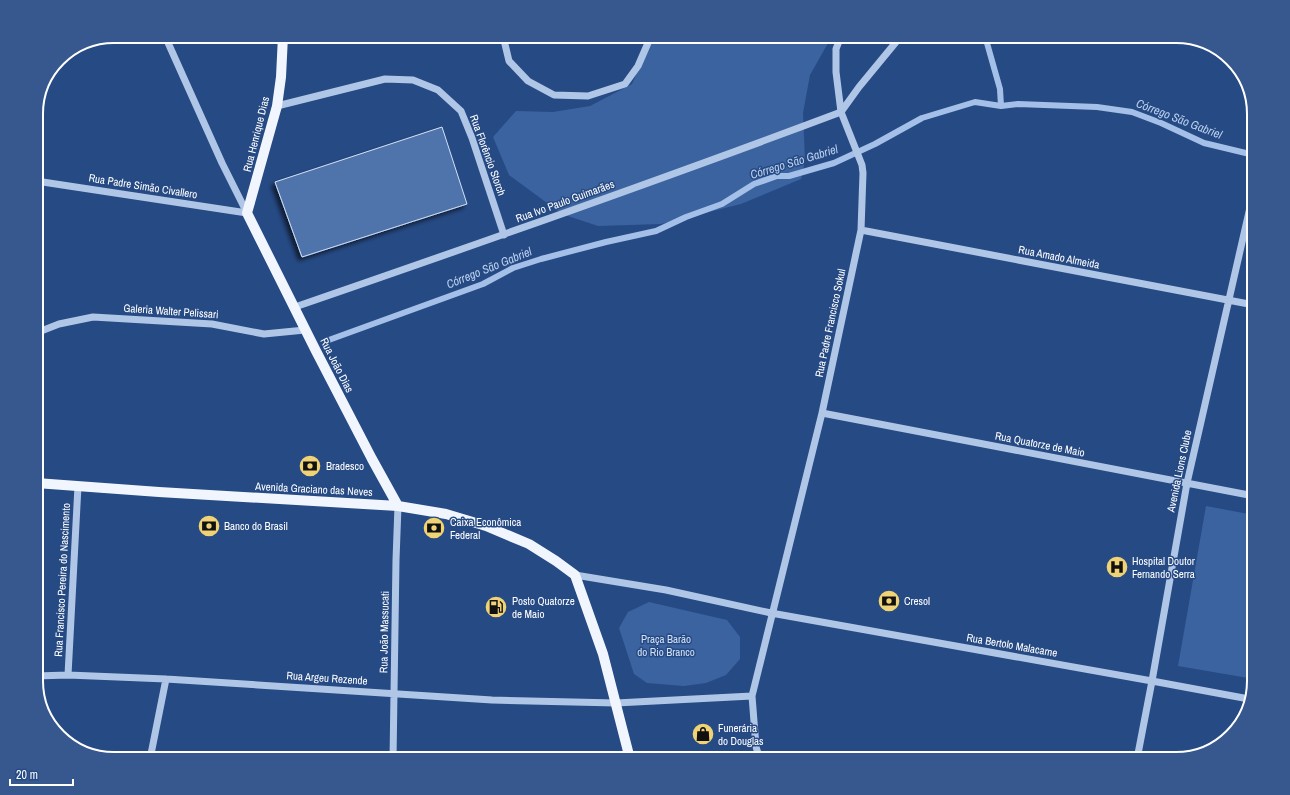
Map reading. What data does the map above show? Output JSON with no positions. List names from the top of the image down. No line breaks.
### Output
{"streets":{"main road":["Rua Henrique Dias","Rua João Dias","Avenida Graciano das Neves"],"street":["Rua Florêncio Storch","Rua Padre Simão Civallero","Rua Ivo Paulo Guimarães","Rua Amado Almeida","Galeria Walter Pelissari","Rua Padre Francisco Sokul","Rua Quatorze de Maio","Avenida Lions Clube","Rua Francisco Pereira do Nascimento","Rua João Massucati","Rua Bertolo Malacarne","Rua Argeu Rezende"]},"crossings":[["Rua Henrique Dias","Rua Florêncio Storch"],["Rua Henrique Dias","Rua Padre Simão Civallero"],["Rua Henrique Dias","Rua João Dias"],["Rua Florêncio Storch","Rua Ivo Paulo Guimarães"],["Rua Padre Simão Civallero","Rua João Dias"],["Rua Ivo Paulo Guimarães","Rua Padre Francisco Sokul"],["Rua Ivo Paulo Guimarães","Rua João Dias"],["Rua Amado Almeida","Rua Padre Francisco Sokul"],["Rua Amado Almeida","Avenida Lions Clube"],["Galeria Walter Pelissari","Rua João Dias"],["Rua Padre Francisco Sokul","Rua Quatorze de Maio"],["Rua Padre Francisco Sokul","Rua Bertolo Malacarne"],["Rua João Dias","Avenida Graciano das Neves"],["Rua João Dias","Rua João Massucati"],["Rua Quatorze de Maio","Avenida Lions Clube"],["Avenida Lions Clube","Rua Bertolo Malacarne"],["Avenida Graciano das Neves","Rua Francisco Pereira do Nascimento"],["Avenida Graciano das Neves","Rua João Massucati"],["Rua Francisco Pereira do Nascimento","Rua Argeu Rezende"],["Rua João Massucati","Rua Argeu Rezende"]],"water":["Córrego São Gabriel"],"parks":["Praça Barão do Rio Branco"],"places":{"bank":["Bradesco","Banco do Brasil","Caixa Econômica Federal","Cresol"],"hospital":["Hospital Doutor Fernando Serra"],"fuel station":["Posto Quatorze de Maio"],"shop":["Funerária do Douglas"]},"scale_bar":"20 m"}
